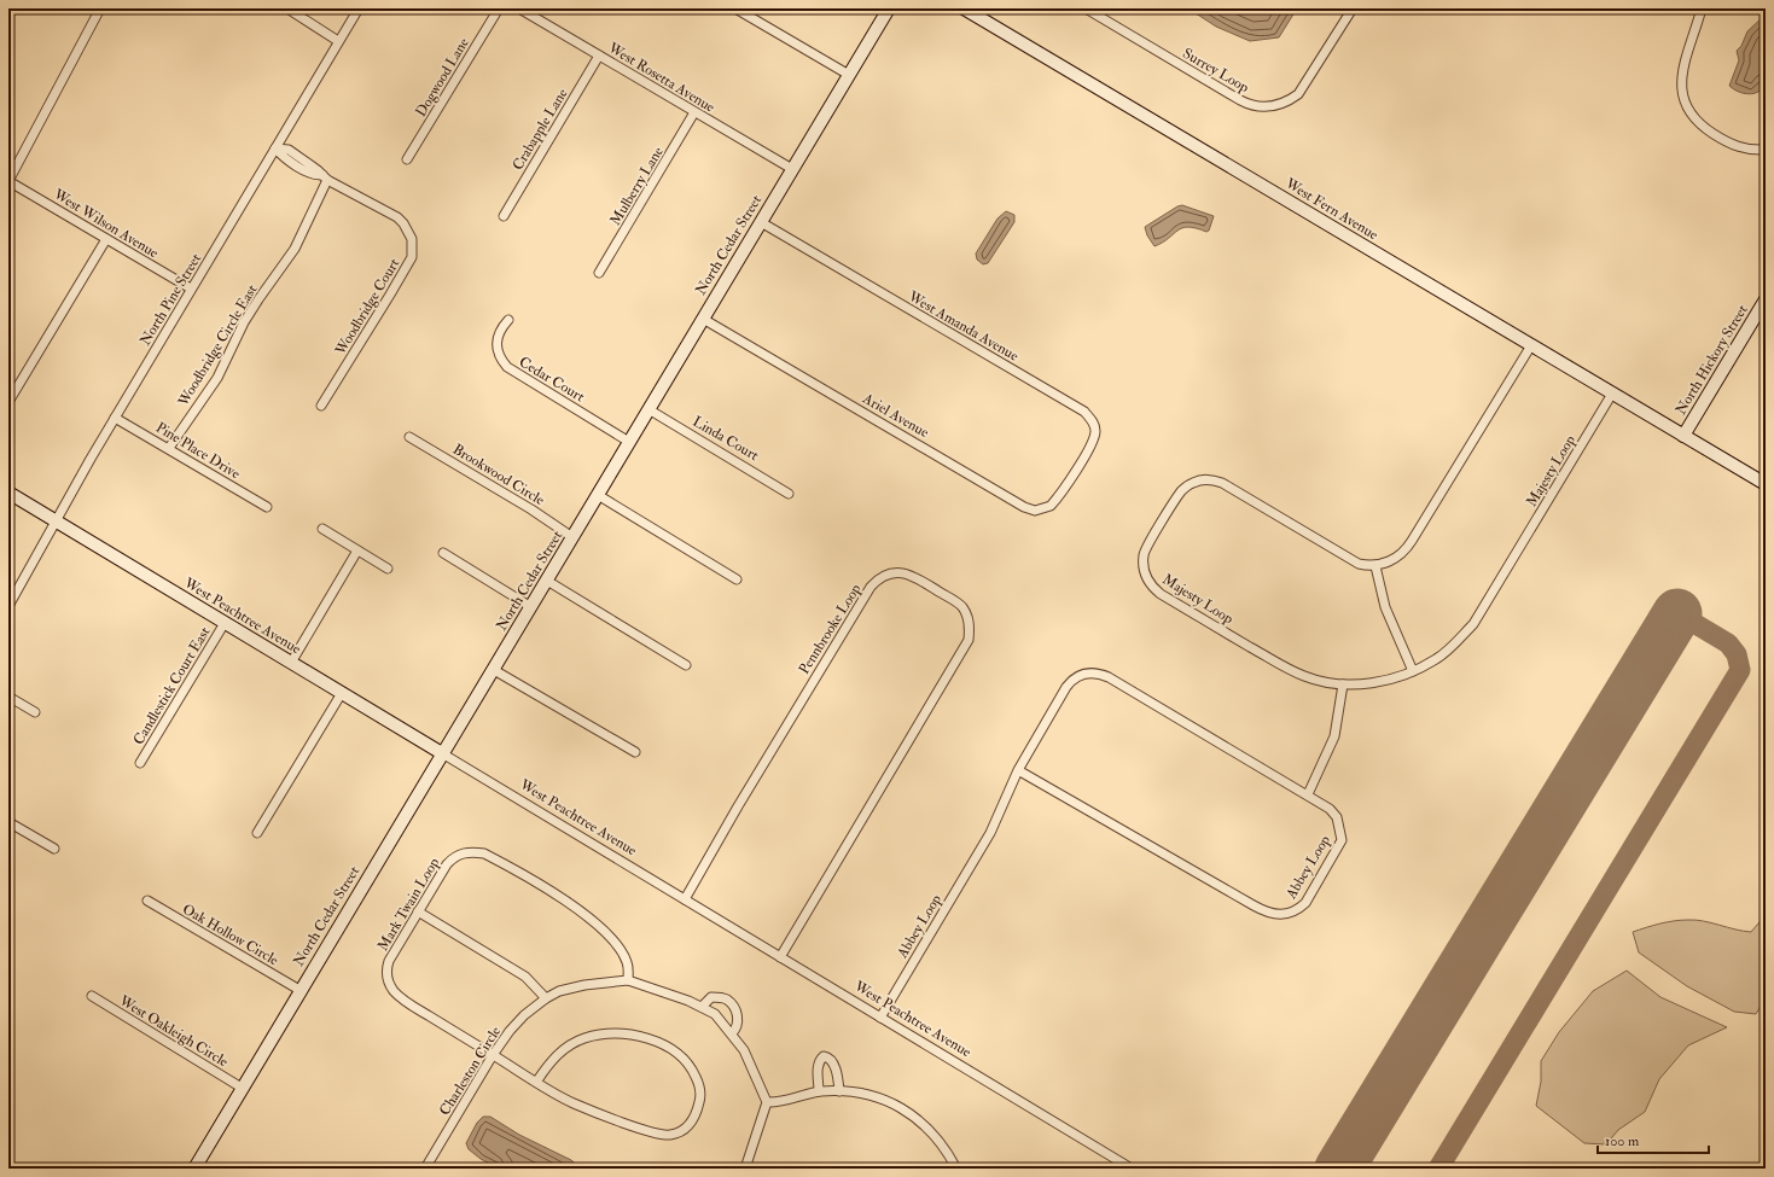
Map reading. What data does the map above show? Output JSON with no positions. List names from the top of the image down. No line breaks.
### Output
{"streets":{"street":["Surrey Loop","Dogwood Lane","West Rosetta Avenue","Crabapple Lane","Mulberry Lane","West Fern Avenue","West Wilson Avenue","North Cedar Street","North Pine Street","Woodbridge Court","West Amanda Avenue","Woodbridge Circle East","North Hickory Street","Cedar Court","Ariel Avenue","Linda Court","Pine Place Drive","Majesty Loop","Brookwood Circle","West Peachtree Avenue","Pennbrooke Loop","Candlestick Court East","Abbey Loop","Mark Twain Loop","Oak Hollow Circle","West Oakleigh Circle","Charleston Circle"]},"crossings":[["West Rosetta Avenue","Crabapple Lane"],["West Rosetta Avenue","Mulberry Lane"],["West Rosetta Avenue","North Cedar Street"],["West Fern Avenue","North Hickory Street"],["West Fern Avenue","Majesty Loop"],["West Wilson Avenue","North Pine Street"],["North Cedar Street","West Amanda Avenue"],["North Cedar Street","Cedar Court"],["North Cedar Street","Ariel Avenue"],["North Cedar Street","Linda Court"],["North Cedar Street","Brookwood Circle"],["North Cedar Street","West Peachtree Avenue"],["North Cedar Street","Oak Hollow Circle"],["North Cedar Street","West Oakleigh Circle"],["North Pine Street","Woodbridge Court"],["North Pine Street","Pine Place Drive"],["North Pine Street","West Peachtree Avenue"],["Woodbridge Court","Woodbridge Circle East"],["West Amanda Avenue","Ariel Avenue"],["Woodbridge Circle East","Pine Place Drive"],["West Peachtree Avenue","Pennbrooke Loop"],["West Peachtree Avenue","Candlestick Court East"],["West Peachtree Avenue","Abbey Loop"],["Mark Twain Loop","Charleston Circle"]],"scale_bar":"100 m"}
